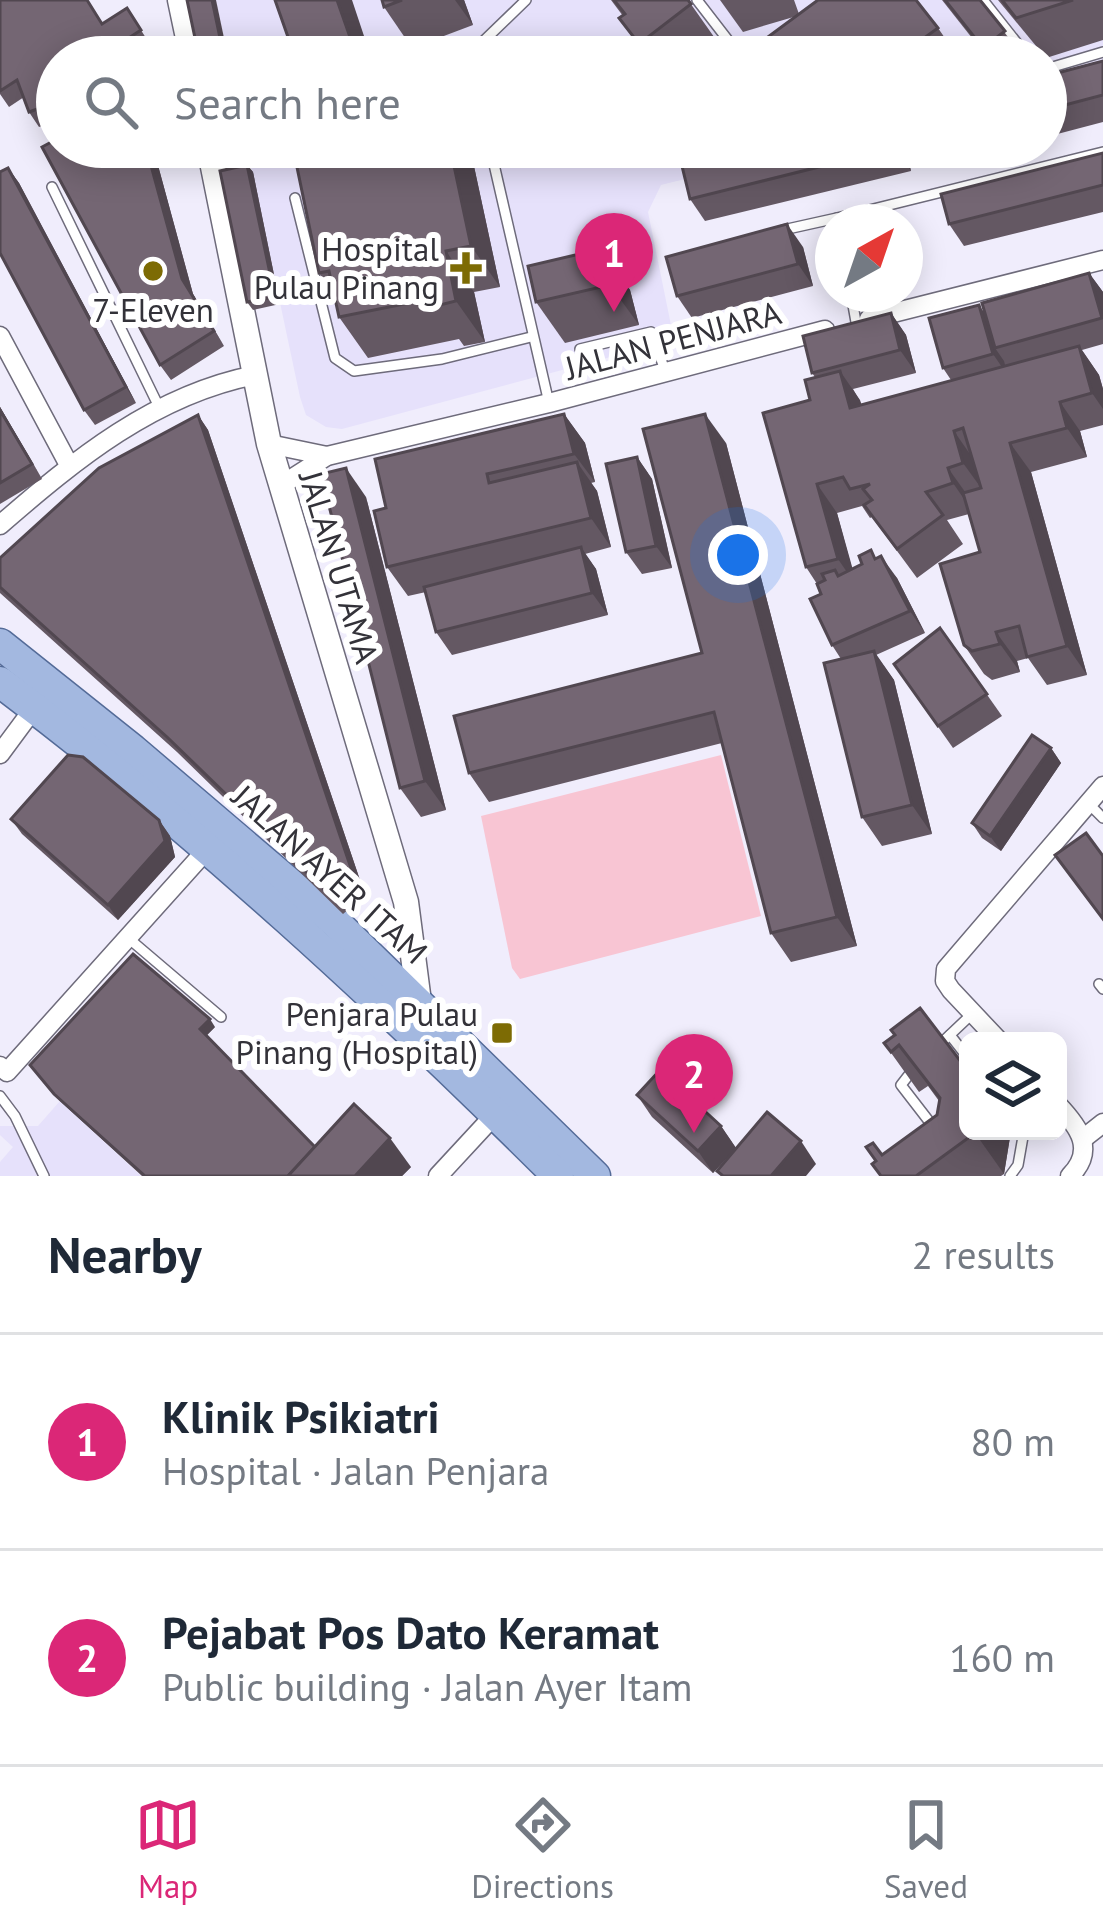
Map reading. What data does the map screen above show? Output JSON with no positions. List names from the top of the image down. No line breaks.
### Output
{"streets":{"main road":["JALAN AYER ITAM"],"street":["JALAN PENJARA","JALAN UTAMA"]},"crossings":[["JALAN PENJARA","JALAN UTAMA"],["JALAN UTAMA","JALAN AYER ITAM"]],"places":{"health":["Hospital Pulau Pinang"],"other":["7-Eleven"],"transit":["Penjara Pulau Pinang (Hospital)"]},"north":"top right","page":{"search":"Search here","pins":["1","2"],"heading":["Nearby","2 results"],"list":[{"mark":"1","name":"Klinik Psikiatri","note":"Hospital · Jalan Penjara","value":"80 m"},{"mark":"2","name":"Pejabat Pos Dato Keramat","note":"Public building · Jalan Ayer Itam","value":"160 m"}],"nav":["Map","Directions","Saved"]}}
